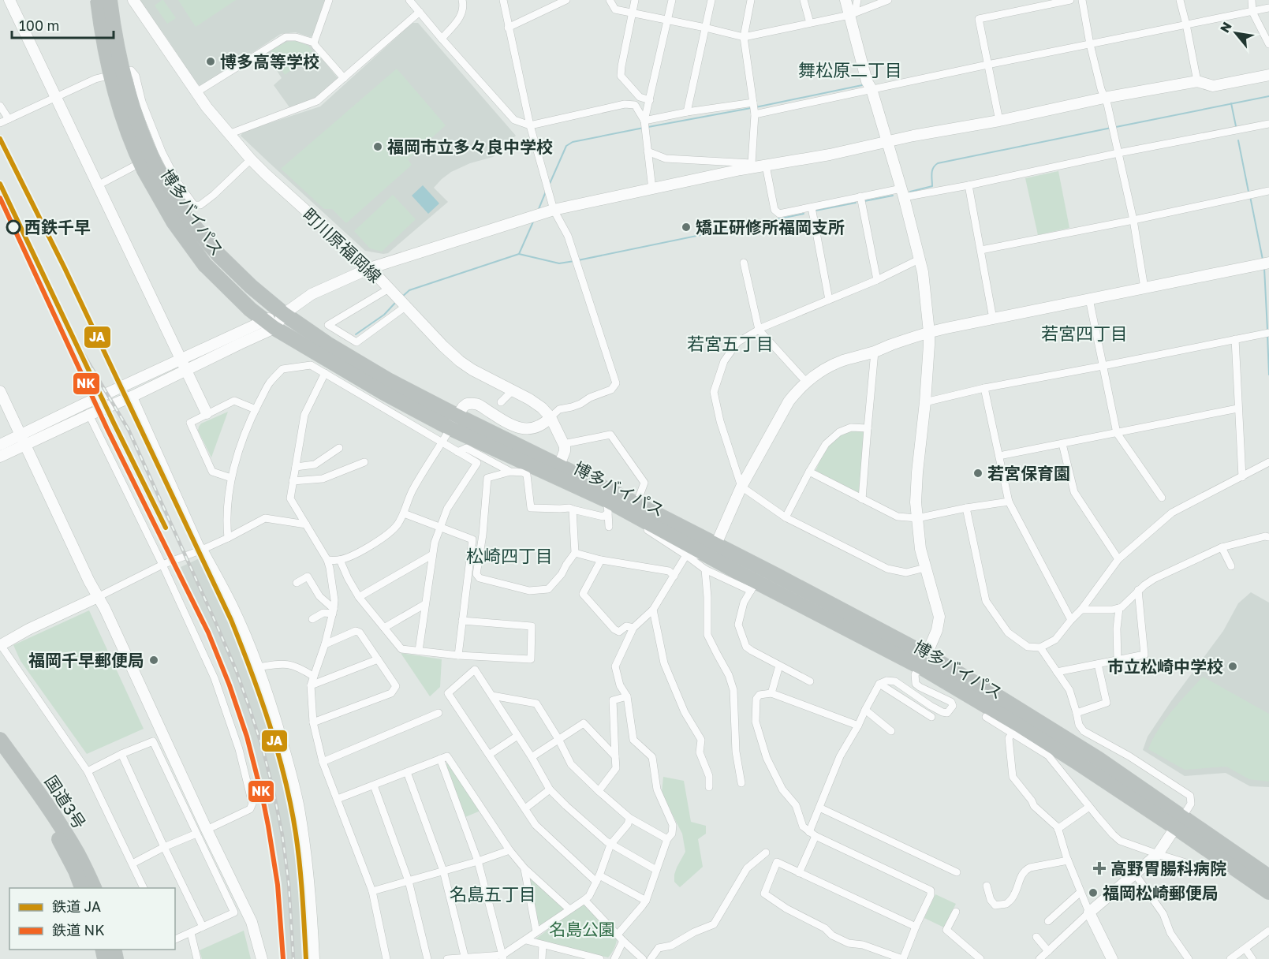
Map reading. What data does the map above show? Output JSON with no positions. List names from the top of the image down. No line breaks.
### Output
{"streets":{"highway":["博多バイパス","国道3号"],"street":["町川原福岡線"]},"districts":["舞松原二丁目","若宮四丁目","若宮五丁目","松崎四丁目","名島五丁目"],"parks":["名島公園"],"places":{"other":["博多高等学校","福岡市立多々良中学校","西鉄千早","矯正研修所福岡支所","若宮保育園","福岡千早郵便局","市立松崎中学校","福岡松崎郵便局"],"health":["高野胃腸科病院"]},"lines":["rail line JA","rail line NK"],"legend":["鉄道 JA","鉄道 NK"],"scale_bar":"100 m","north":"top left"}
